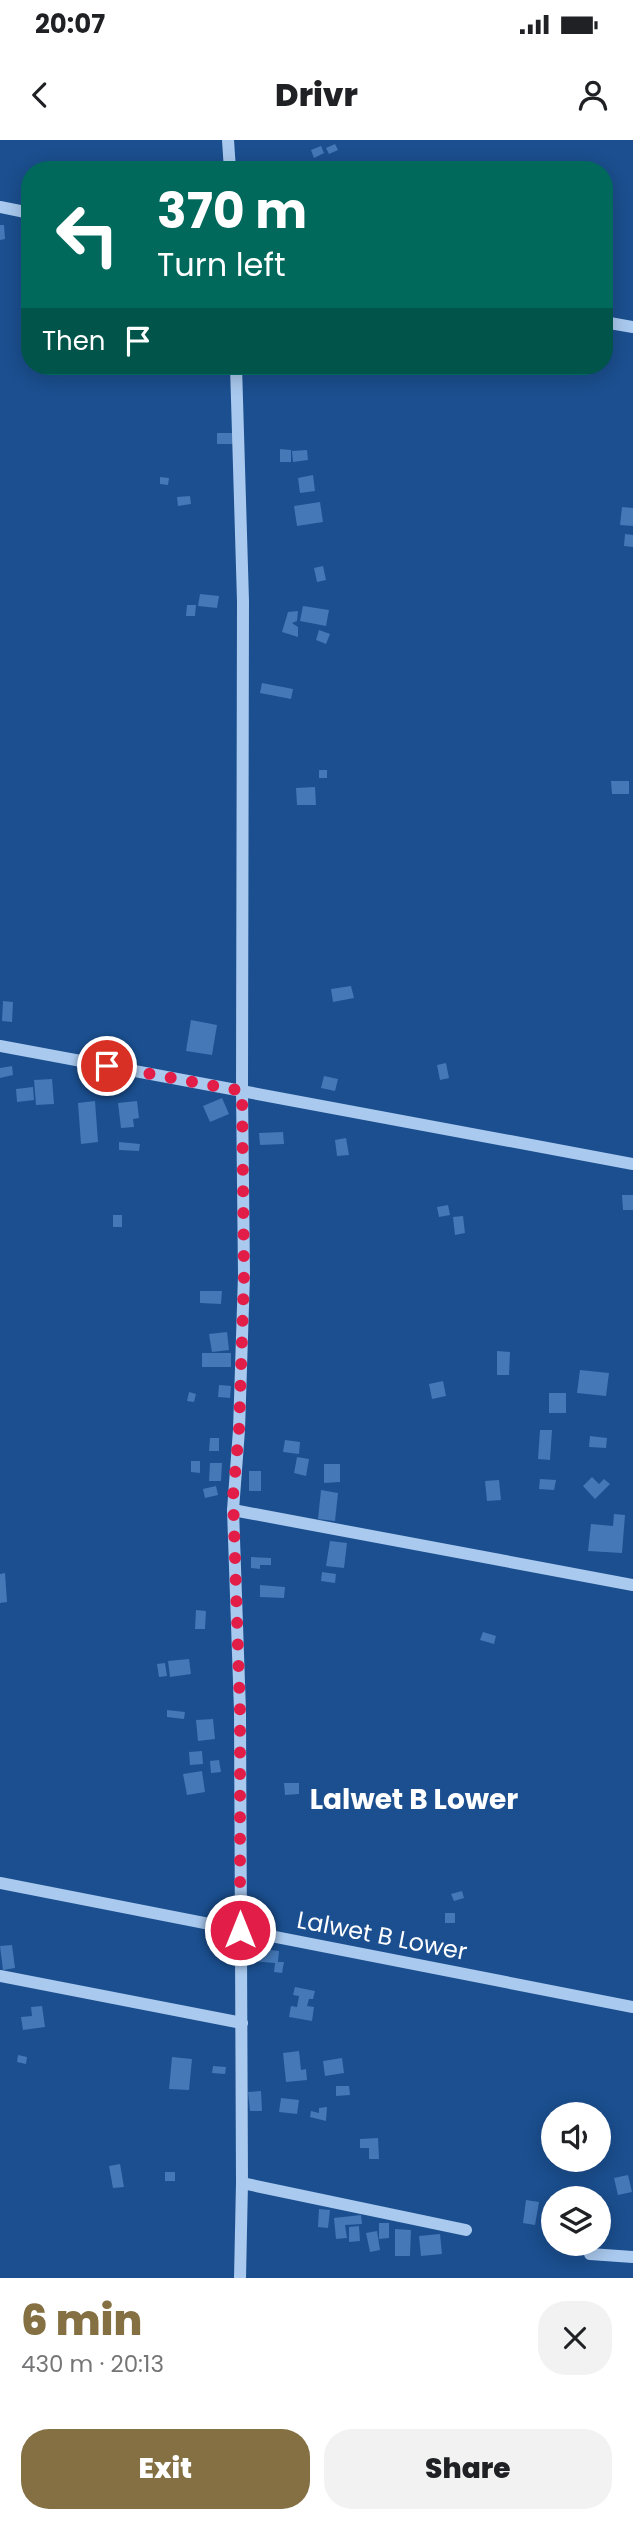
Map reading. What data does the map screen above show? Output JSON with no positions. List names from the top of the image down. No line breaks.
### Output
{"streets":{"street":["Lalwet B Lower"]},"districts":["Lalwet B Lower"],"page":{"status":"20:07","header":"Drivr","turn":["370 m","Turn left"],"then":"Then","heading":["6 min","430 m · 20:13"],"buttons":["Exit","Share"]}}
